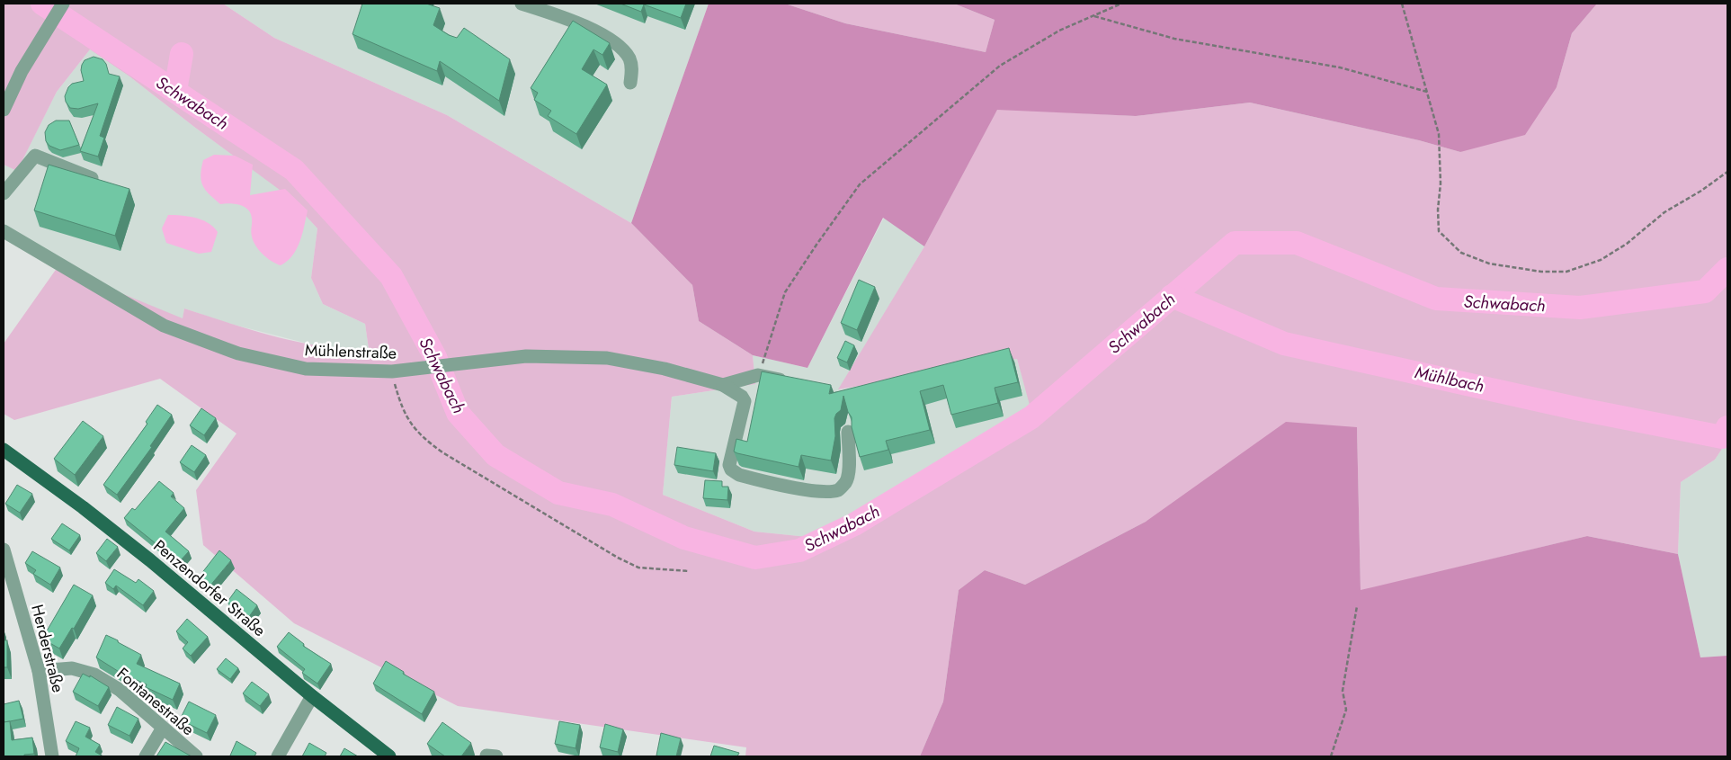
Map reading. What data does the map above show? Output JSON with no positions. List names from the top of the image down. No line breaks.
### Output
{"streets":{"main road":["Penzendorfer Straße"],"street":["Mühlenstraße","Herderstraße","Fontanestraße"]},"crossings":[["Herderstraße","Fontanestraße"]],"water":["Schwabach","Mühlbach"]}
